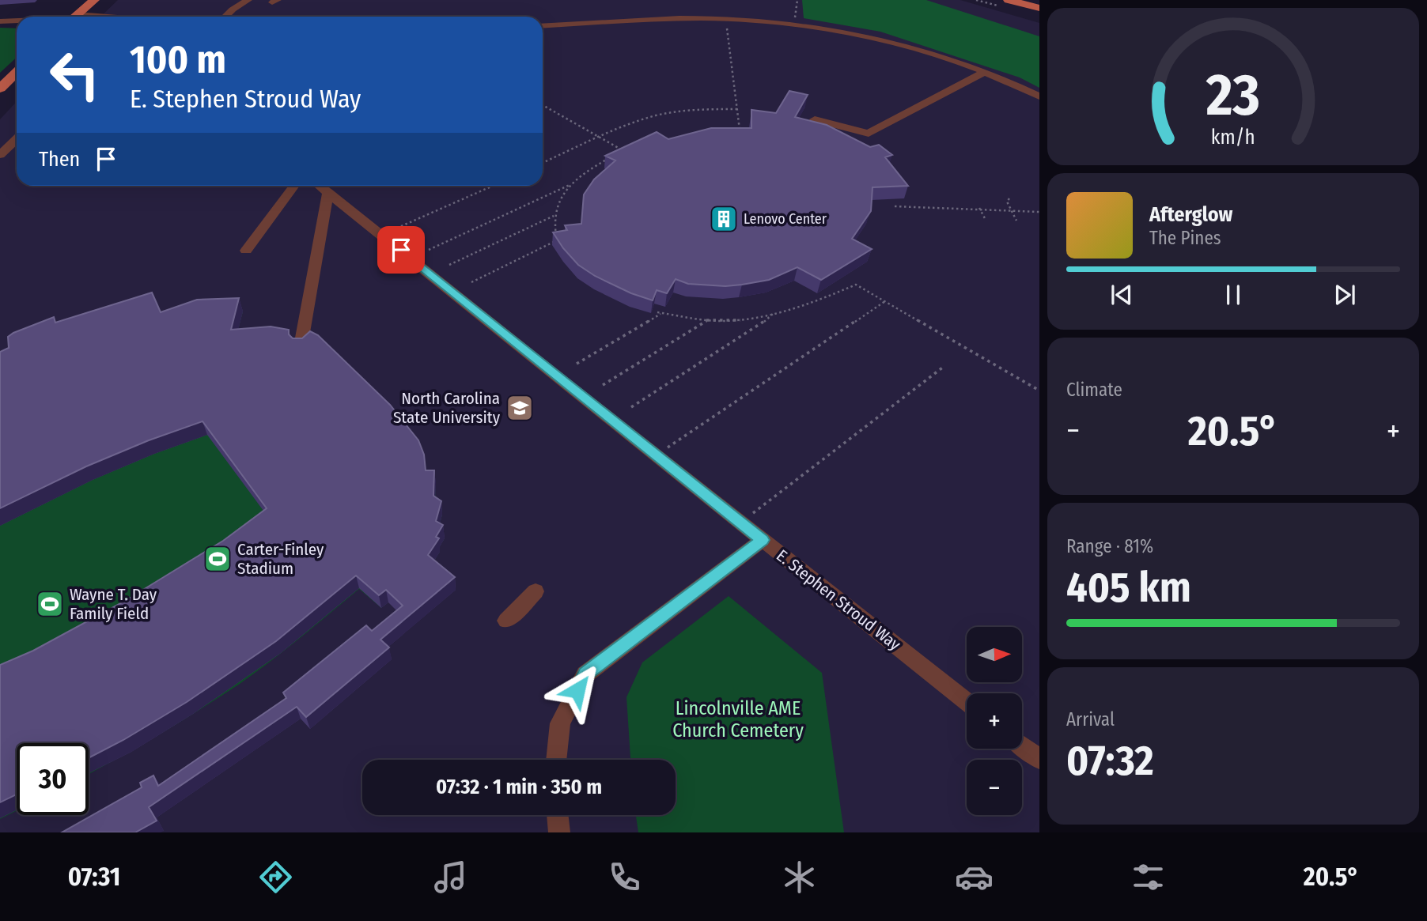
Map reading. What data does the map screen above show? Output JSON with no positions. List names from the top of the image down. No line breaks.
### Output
{"streets":{"street":["E. Stephen Stroud Way"]},"parks":["Lincolnville AME Church Cemetery"],"places":{"building":["Lenovo Center"],"school or university":["North Carolina State University"],"sports":["Carter-Finley Stadium","Wayne T. Day Family Field"]},"north":"right","page":{"turn":["100 m","E. Stephen Stroud Way"],"then":"Then","song":["Afterglow","The Pines"],"tile":["Climate",["Range · 81%","405 km"],["Arrival","07:32"]],"heat":["−","20.5°","+"],"map_buttons":["+","−"],"limit":"30","trip":"07:32 · 1 min · 350 m","tabs":["07:31","20.5°"],"gauge":["23","km/h"]}}
